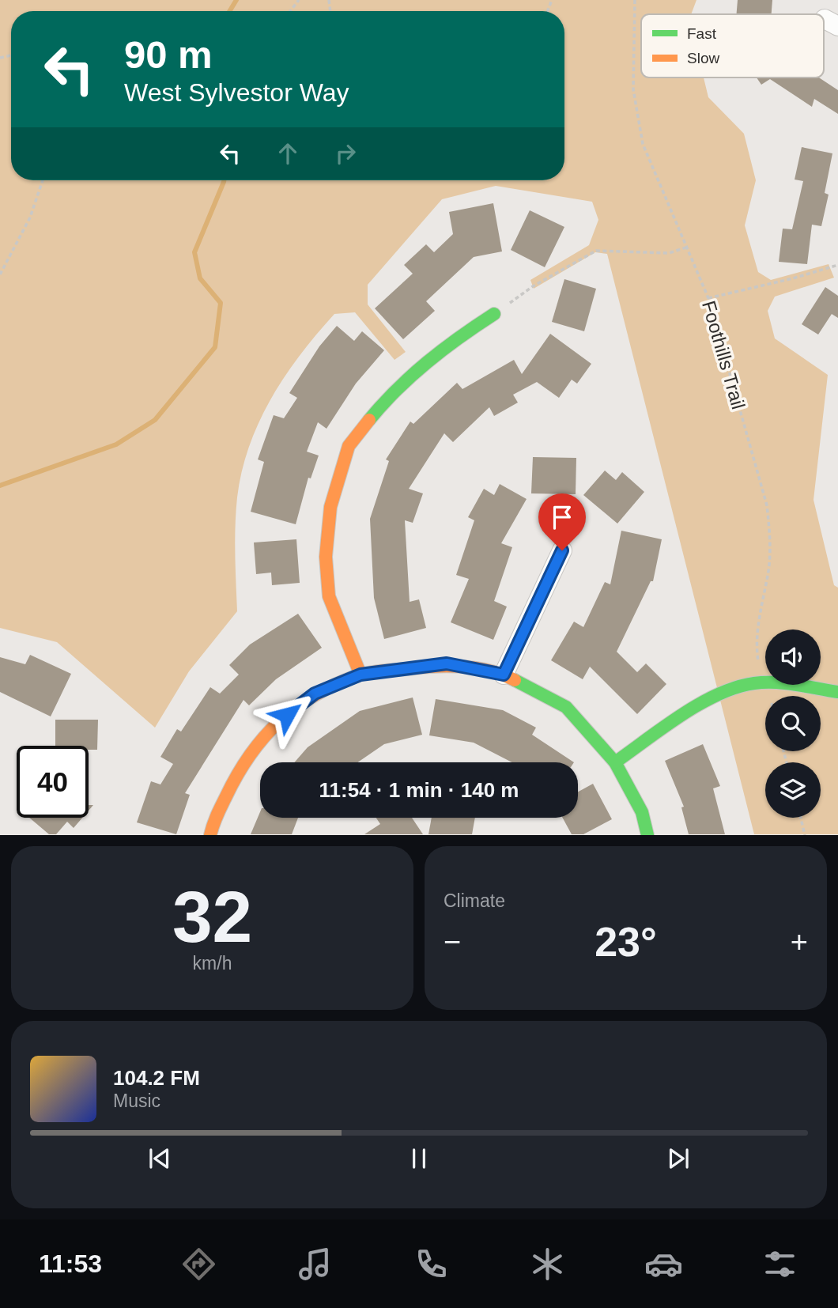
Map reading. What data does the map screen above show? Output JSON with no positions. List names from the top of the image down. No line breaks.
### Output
{"streets":{"path":["Foothills Trail"]},"legend":["Fast","Slow"],"page":{"turn":["90 m","West Sylvestor Way"],"limit":"40","trip":"11:54 · 1 min · 140 m","tile":[["32","km/h"],"Climate"],"heat":["−","23°","+"],"song":["104.2 FM","Music"],"tabs":"11:53"}}
